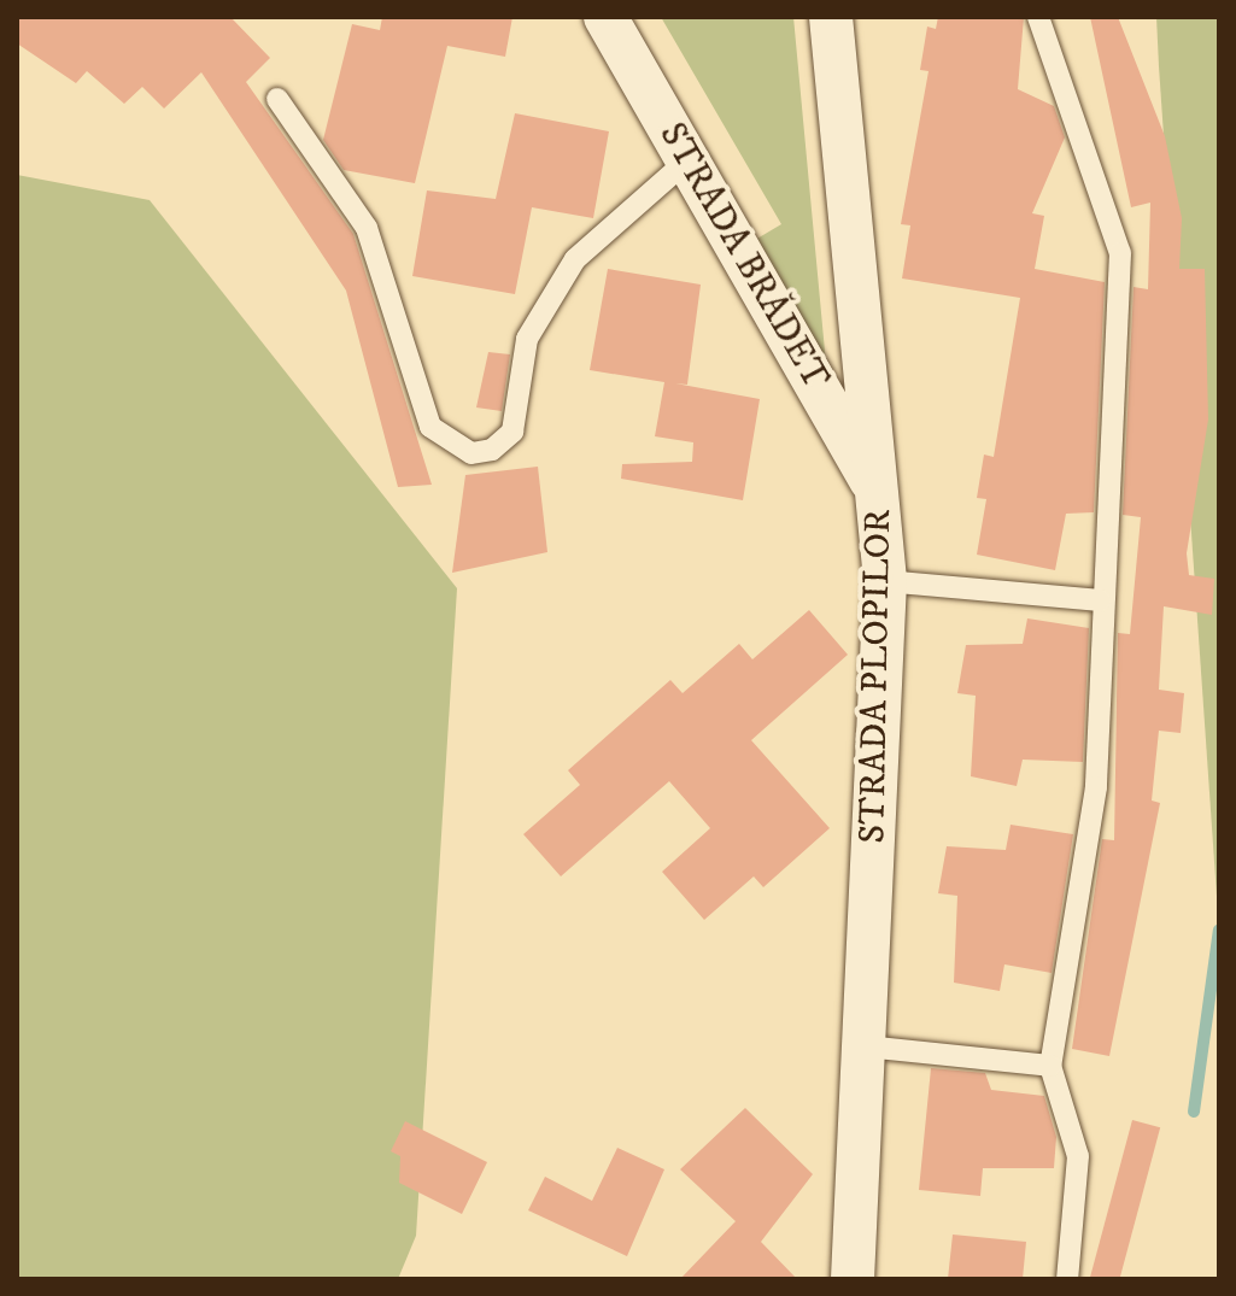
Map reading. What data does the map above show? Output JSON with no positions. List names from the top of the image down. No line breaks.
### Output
{"streets":{"street":["STRADA BRĂDET","STRADA PLOPILOR"]},"crossings":[["STRADA BRĂDET","STRADA PLOPILOR"]]}
